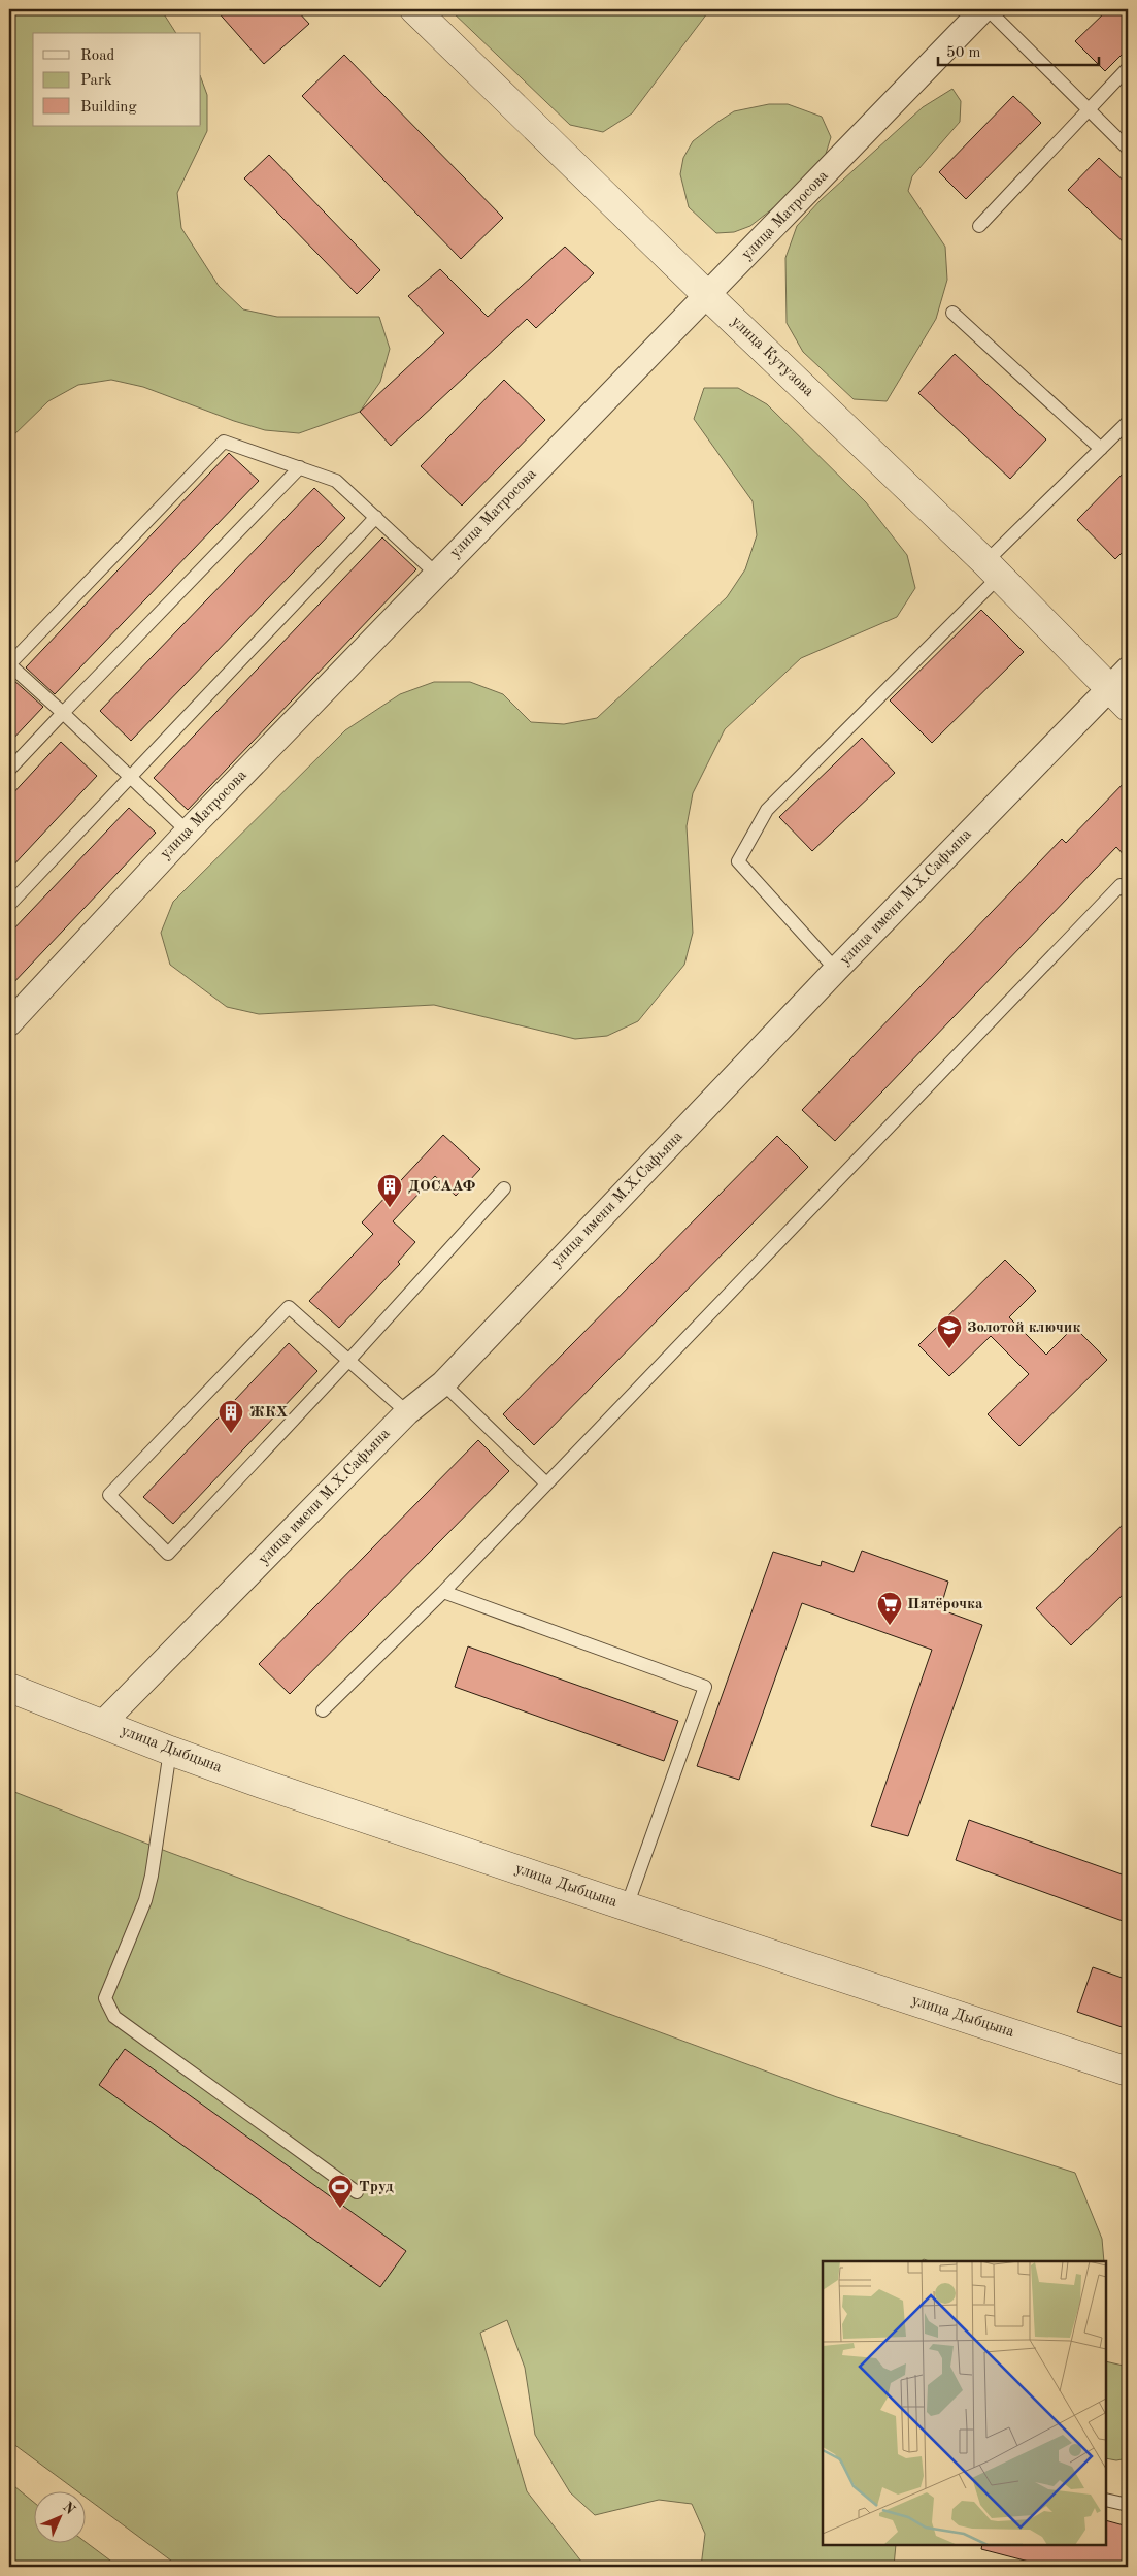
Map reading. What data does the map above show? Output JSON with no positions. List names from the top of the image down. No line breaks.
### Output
{"streets":{"street":["улица Матросова","улица Кутузова","улица имени М.Х.Сафьяна","улица Дыбцына"]},"crossings":[["улица Матросова","улица Кутузова"],["улица Кутузова","улица имени М.Х.Сафьяна"],["улица имени М.Х.Сафьяна","улица Дыбцына"]],"places":{"building":["ДОСААФ","ЖКХ"],"school or university":["Золотой ключик"],"supermarket":["Пятёрочка"],"sports":["Труд"]},"legend":["Road","Park","Building"],"scale_bar":"50 m","north":"top right"}
